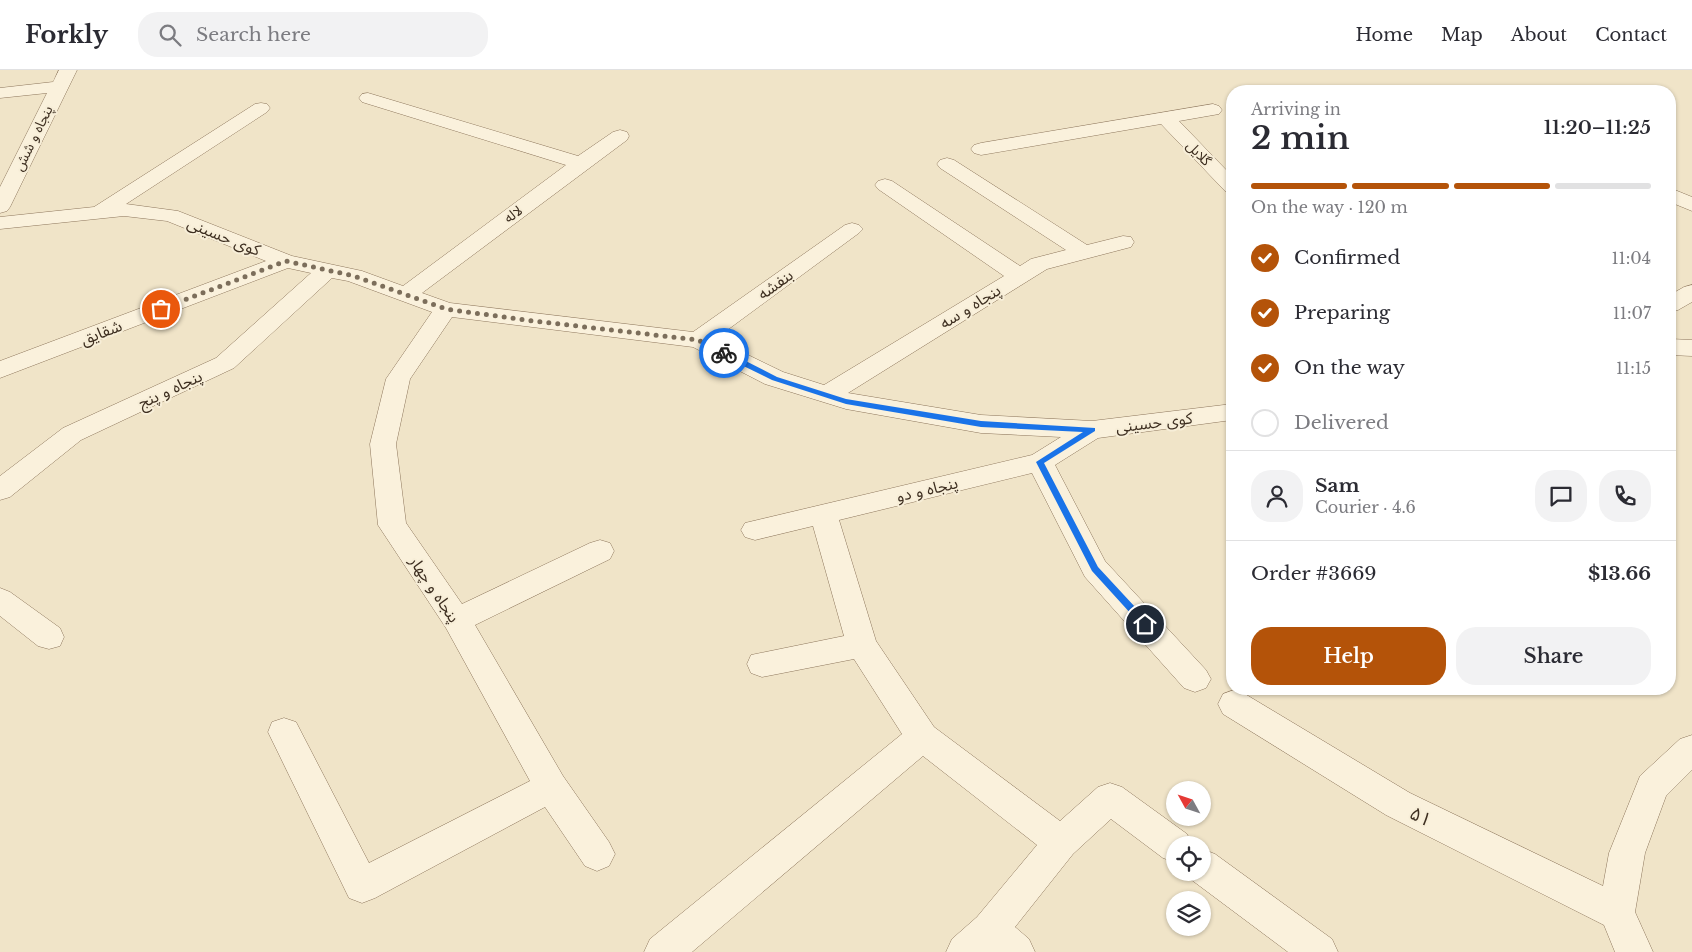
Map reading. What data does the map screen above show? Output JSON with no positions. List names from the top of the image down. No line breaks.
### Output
{"streets":{"street":["پنجاه و شش","گلایل","لاله","کوی حسینی","بنفشه","پنجاه و سه","شقایق","پنجاه و پنج","پنجاه و دو","پنجاه و چهار","۵۱"]},"crossings":[["لاله","کوی حسینی"],["کوی حسینی","بنفشه"],["کوی حسینی","پنجاه و سه"],["کوی حسینی","شقایق"],["کوی حسینی","پنجاه و پنج"],["کوی حسینی","پنجاه و دو"],["کوی حسینی","پنجاه و چهار"]],"north":"top left","page":{"header":"Forkly","search":"Search here","nav":["Home","Map","About","Contact"],"heading":["2 min","Arriving in","11:20–11:25"],"panel":["Sam","Courier · 4.6","Order #3669","$13.66"],"bar":"On the way · 120 m","list":[["Confirmed","11:04"],["Preparing","11:07"],["On the way","11:15"],"Delivered"],"buttons":["Help","Share"]}}
